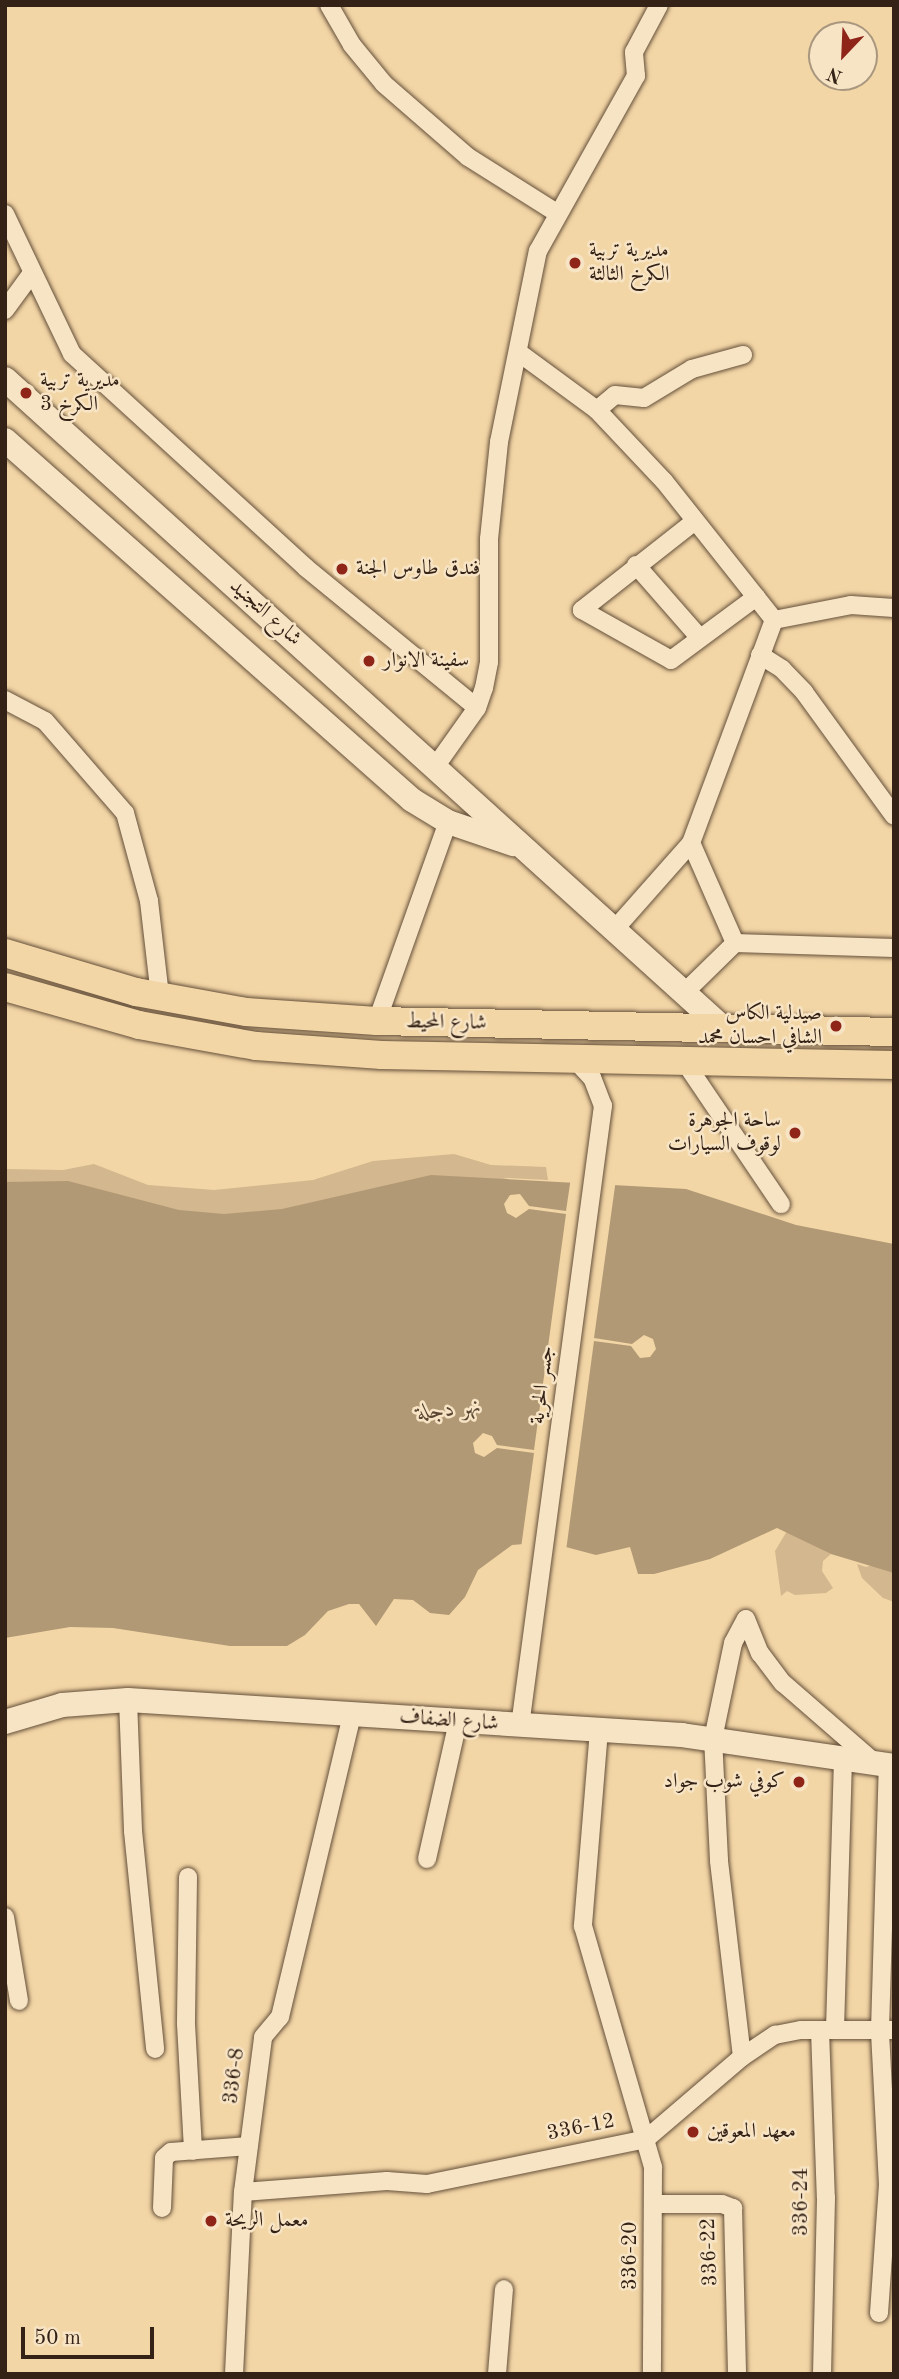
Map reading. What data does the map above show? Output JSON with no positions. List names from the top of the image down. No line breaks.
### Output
{"streets":{"main road":["شارع المحيط"],"street":["شارع التجنيد","جسر الحرية","شارع الضفاف","336-8","336-12","336-24","336-22","336-20"]},"crossings":[["شارع التجنيد","شارع المحيط"],["شارع المحيط","جسر الحرية"],["جسر الحرية","شارع الضفاف"],["شارع الضفاف","336-8"],["شارع الضفاف","336-24"],["شارع الضفاف","336-20"],["336-8","336-12"],["336-12","336-24"],["336-12","336-20"],["336-22","336-20"]],"water":["نهر دجلة"],"places":["مديرية تربية الكرخ الثالثة","مديرية تربية الكرخ 3","فندق طاوس الجنة","سفينة الانوار","صيدلية الكاس الشافي احسان محمد","ساحة الجوهرة لوقوف السيارات","كوفي شوب جواد","معهد المعوقين","معمل الريحة"],"scale_bar":"50 m","north":"bottom left"}
